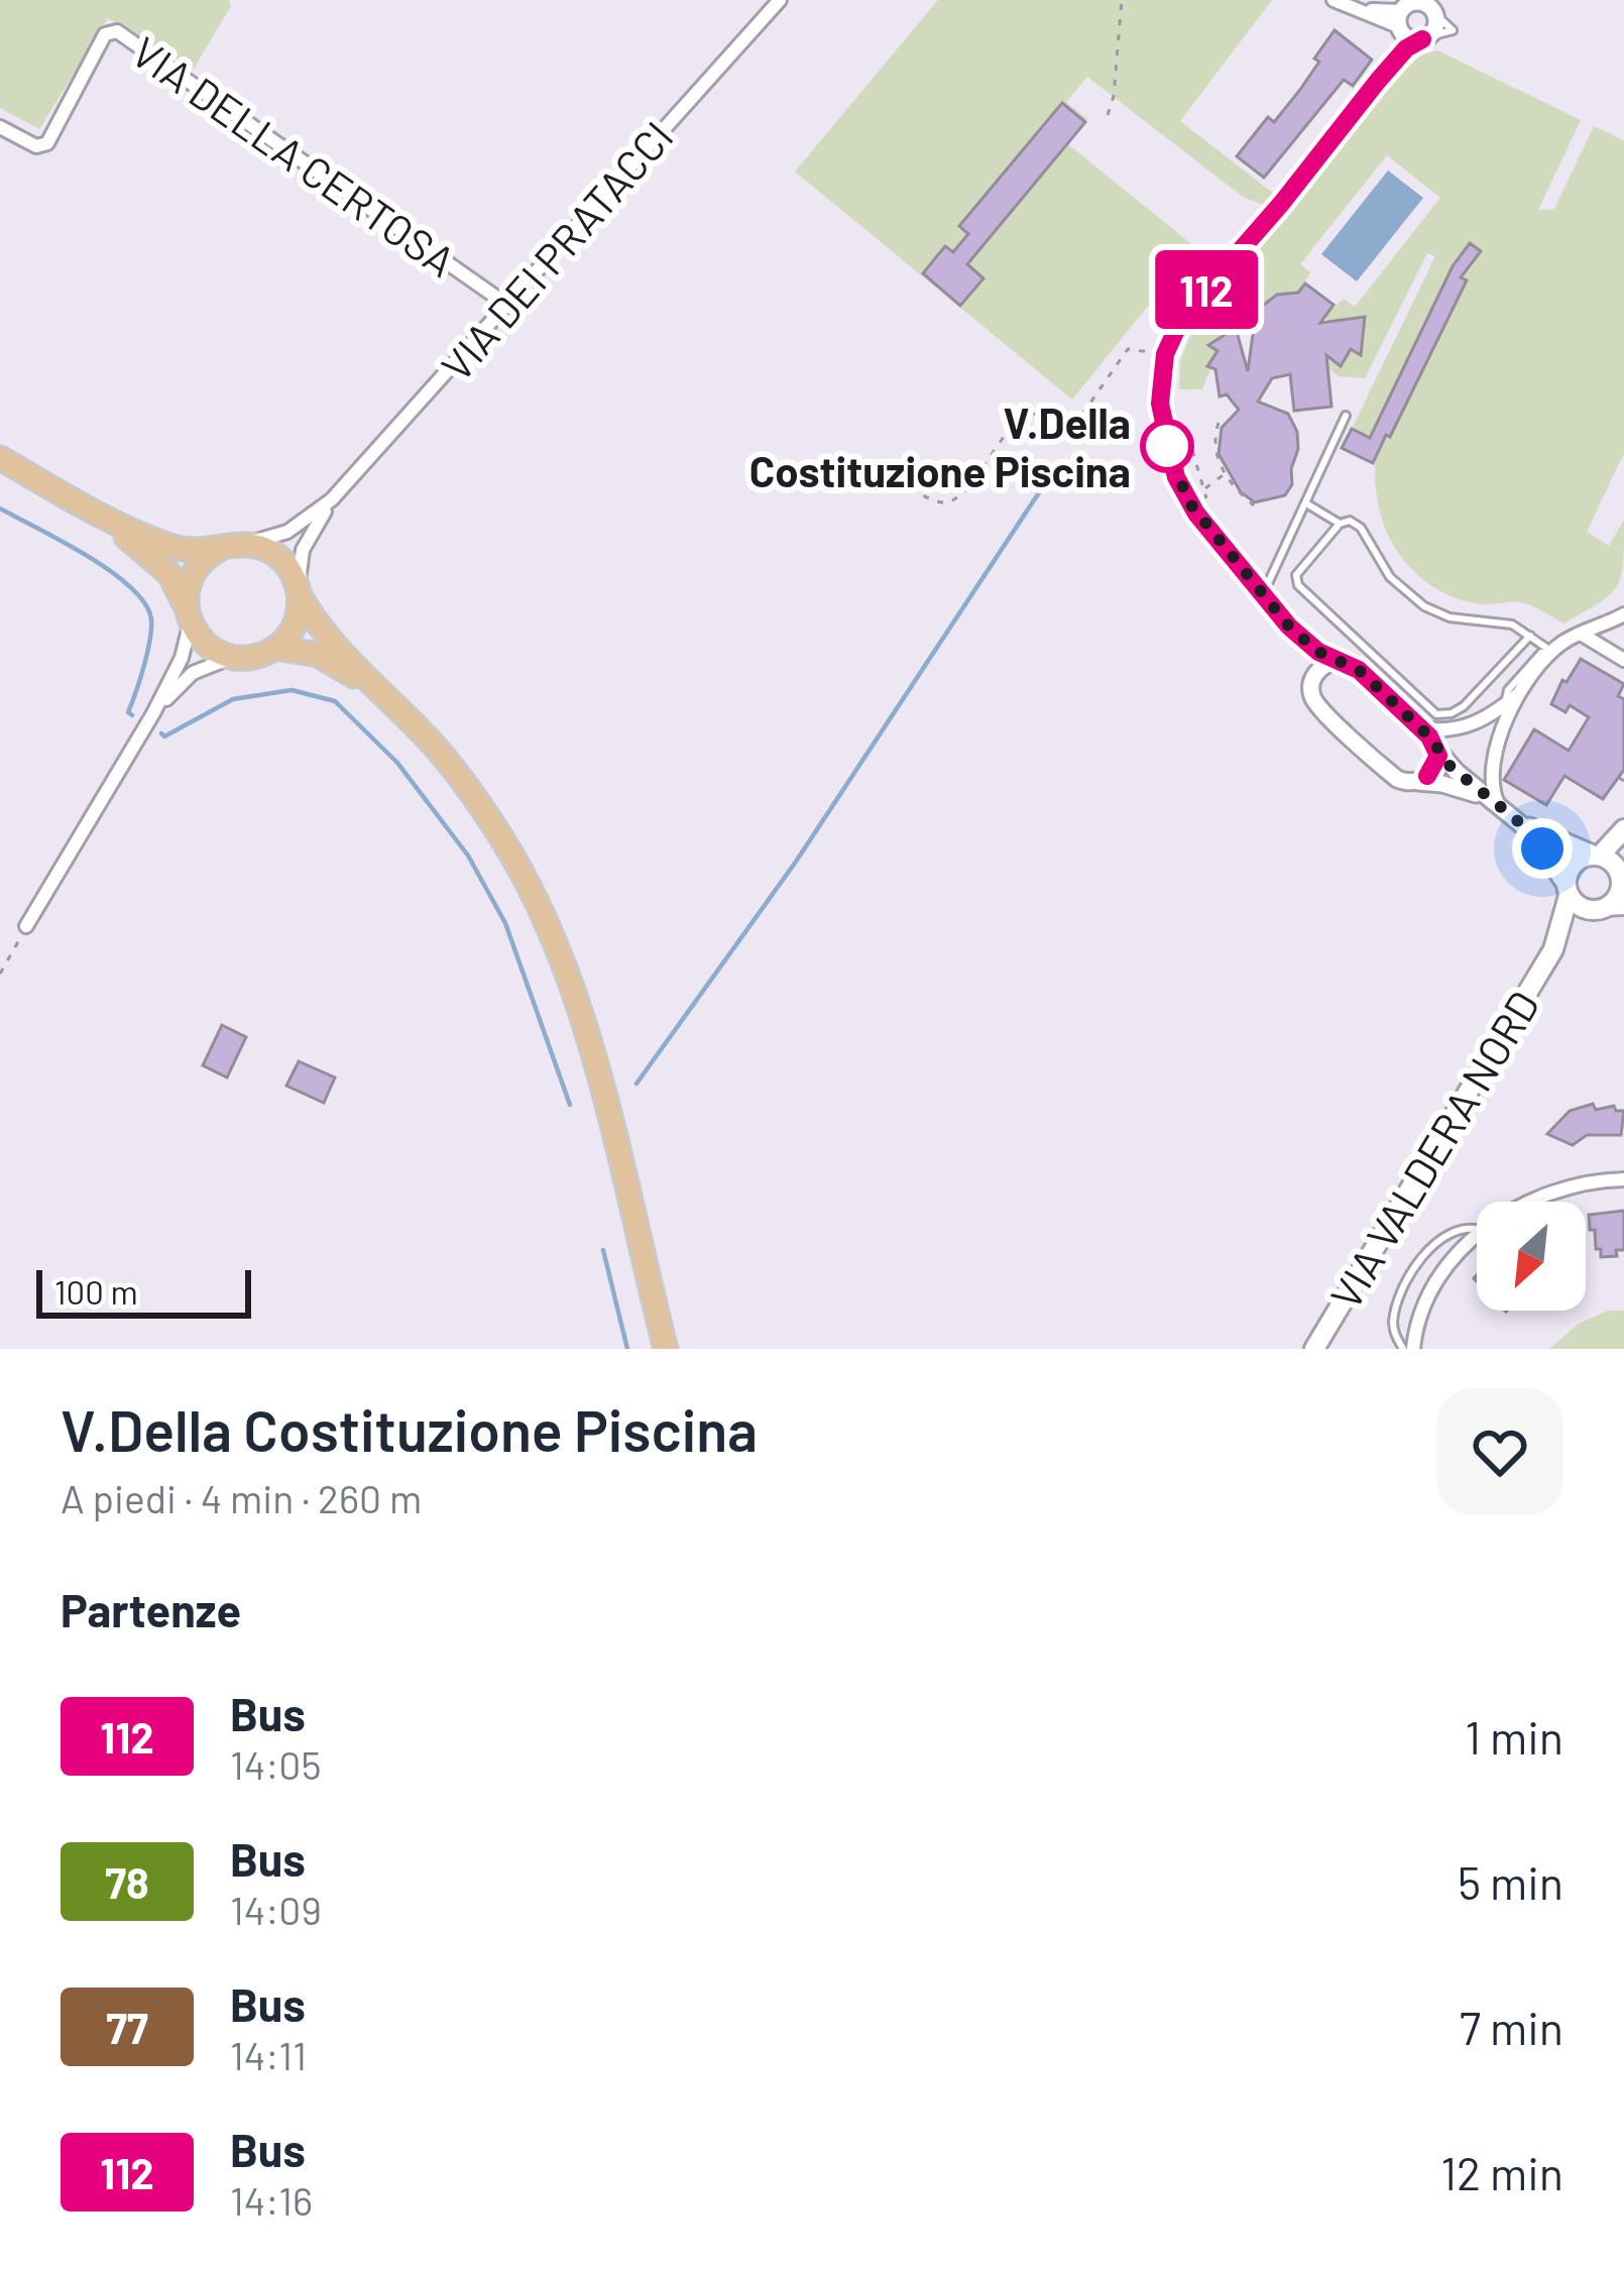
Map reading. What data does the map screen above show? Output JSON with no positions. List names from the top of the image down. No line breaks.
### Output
{"streets":{"main road":["VIA VALDERA NORD"],"street":["VIA DELLA CERTOSA","VIA DEI PRATACCI"]},"crossings":[["VIA DELLA CERTOSA","VIA DEI PRATACCI"]],"places":["V.Della Costituzione Piscina"],"lines":["bus line 112"],"scale_bar":"100 m","north":"bottom left","page":{"on_map":"112","scale":"100 m","heading":[["V.Della Costituzione Piscina","A piedi · 4 min · 260 m"],"Partenze"],"list":[{"mark":"112","name":"Bus","note":"14:05","value":"1 min"},{"mark":"78","name":"Bus","note":"14:09","value":"5 min"},{"mark":"77","name":"Bus","note":"14:11","value":"7 min"},{"mark":"112","name":"Bus","note":"14:16","value":"12 min"}]}}
